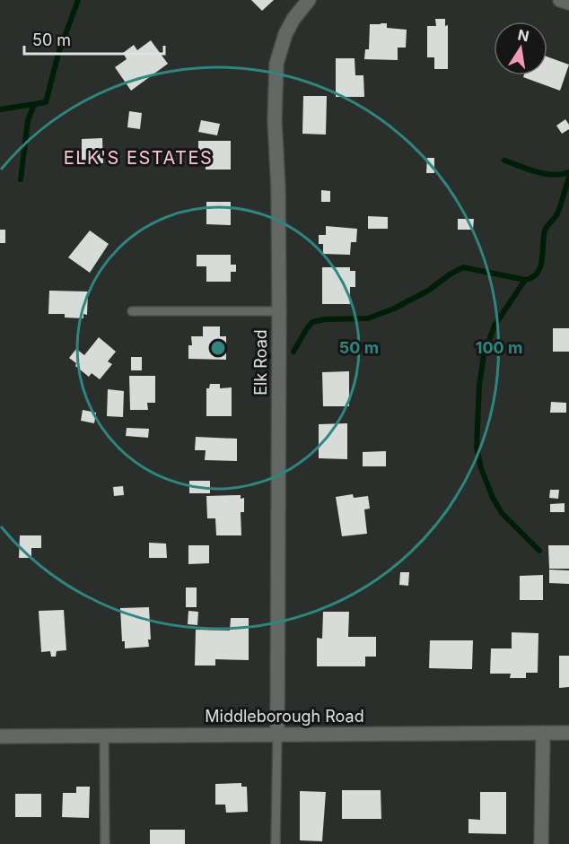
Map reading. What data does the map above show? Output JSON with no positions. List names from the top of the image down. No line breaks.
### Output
{"streets":{"street":["Elk Road","Middleborough Road"]},"crossings":[["Elk Road","Middleborough Road"]],"districts":["ELK'S ESTATES"],"scale_bar":"50 m","north":"top","rings":["50 m","100 m"]}
